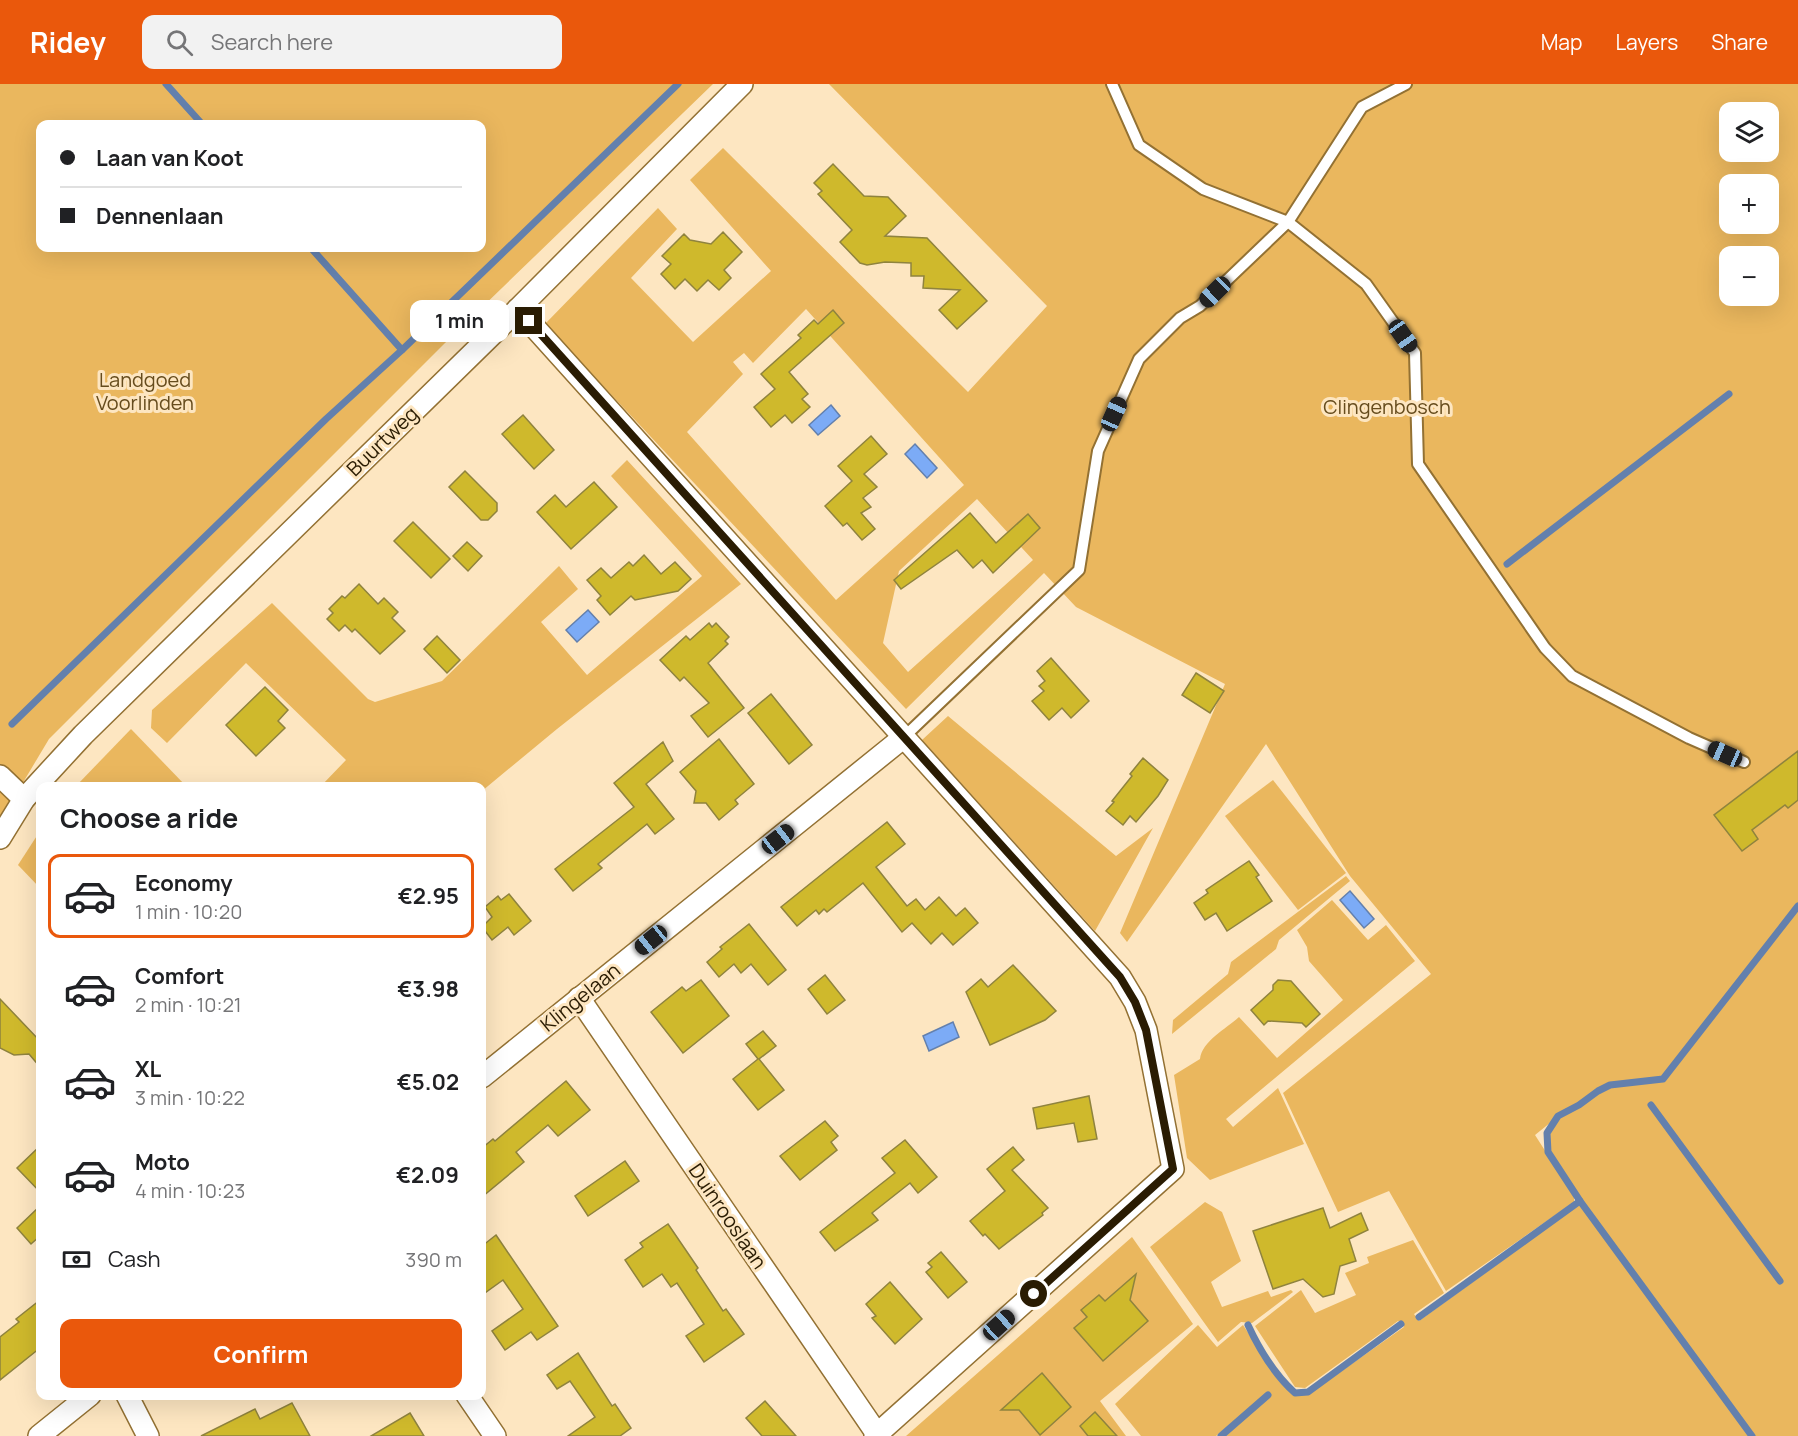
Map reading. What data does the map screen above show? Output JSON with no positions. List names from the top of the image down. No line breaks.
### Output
{"streets":{"street":["Buurtweg","Klingelaan","Duinrooslaan"]},"crossings":[["Klingelaan","Duinrooslaan"]],"parks":["Landgoed Voorlinden","Clingenbosch"],"page":{"header":"Ridey","search":"Search here","nav":["Map","Layers","Share"],"map_buttons":["+","−"],"banner":["Laan van Koot","Dennenlaan"],"bubble":"1 min","heading":"Choose a ride","list":[{"name":"Economy","note":"1 min · 10:20","value":"€2.95"},{"name":"Comfort","note":"2 min · 10:21","value":"€3.98"},{"name":"XL","note":"3 min · 10:22","value":"€5.02"},{"name":"Moto","note":"4 min · 10:23","value":"€2.09"}],"pay":["Cash","390 m"],"buttons":"Confirm"}}
